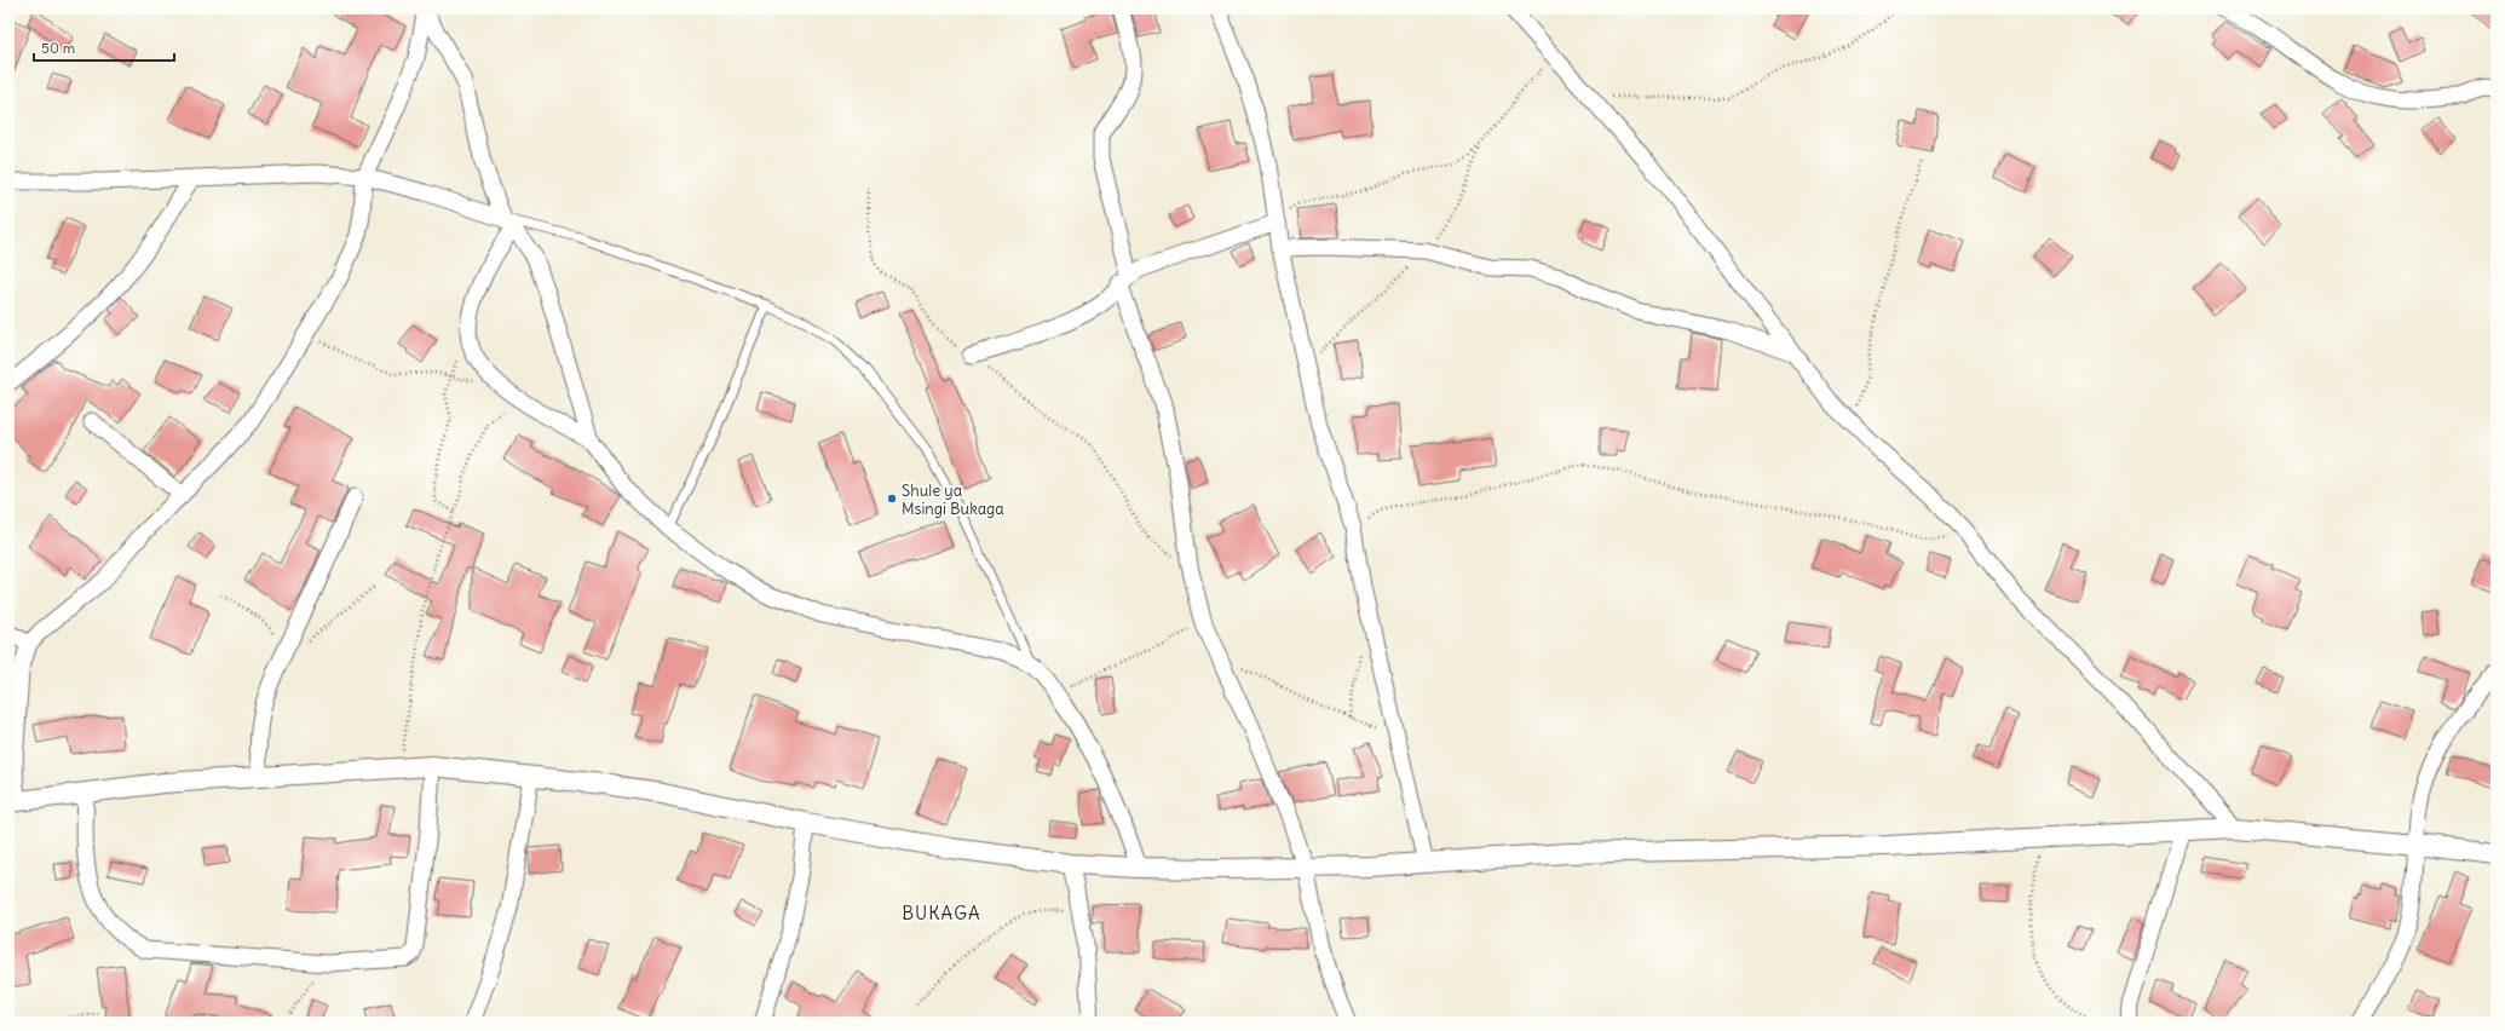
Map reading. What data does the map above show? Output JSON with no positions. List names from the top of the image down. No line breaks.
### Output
{"districts":["BUKAGA"],"places":["Shule ya Msingi Bukaga"],"scale_bar":"50 m"}
